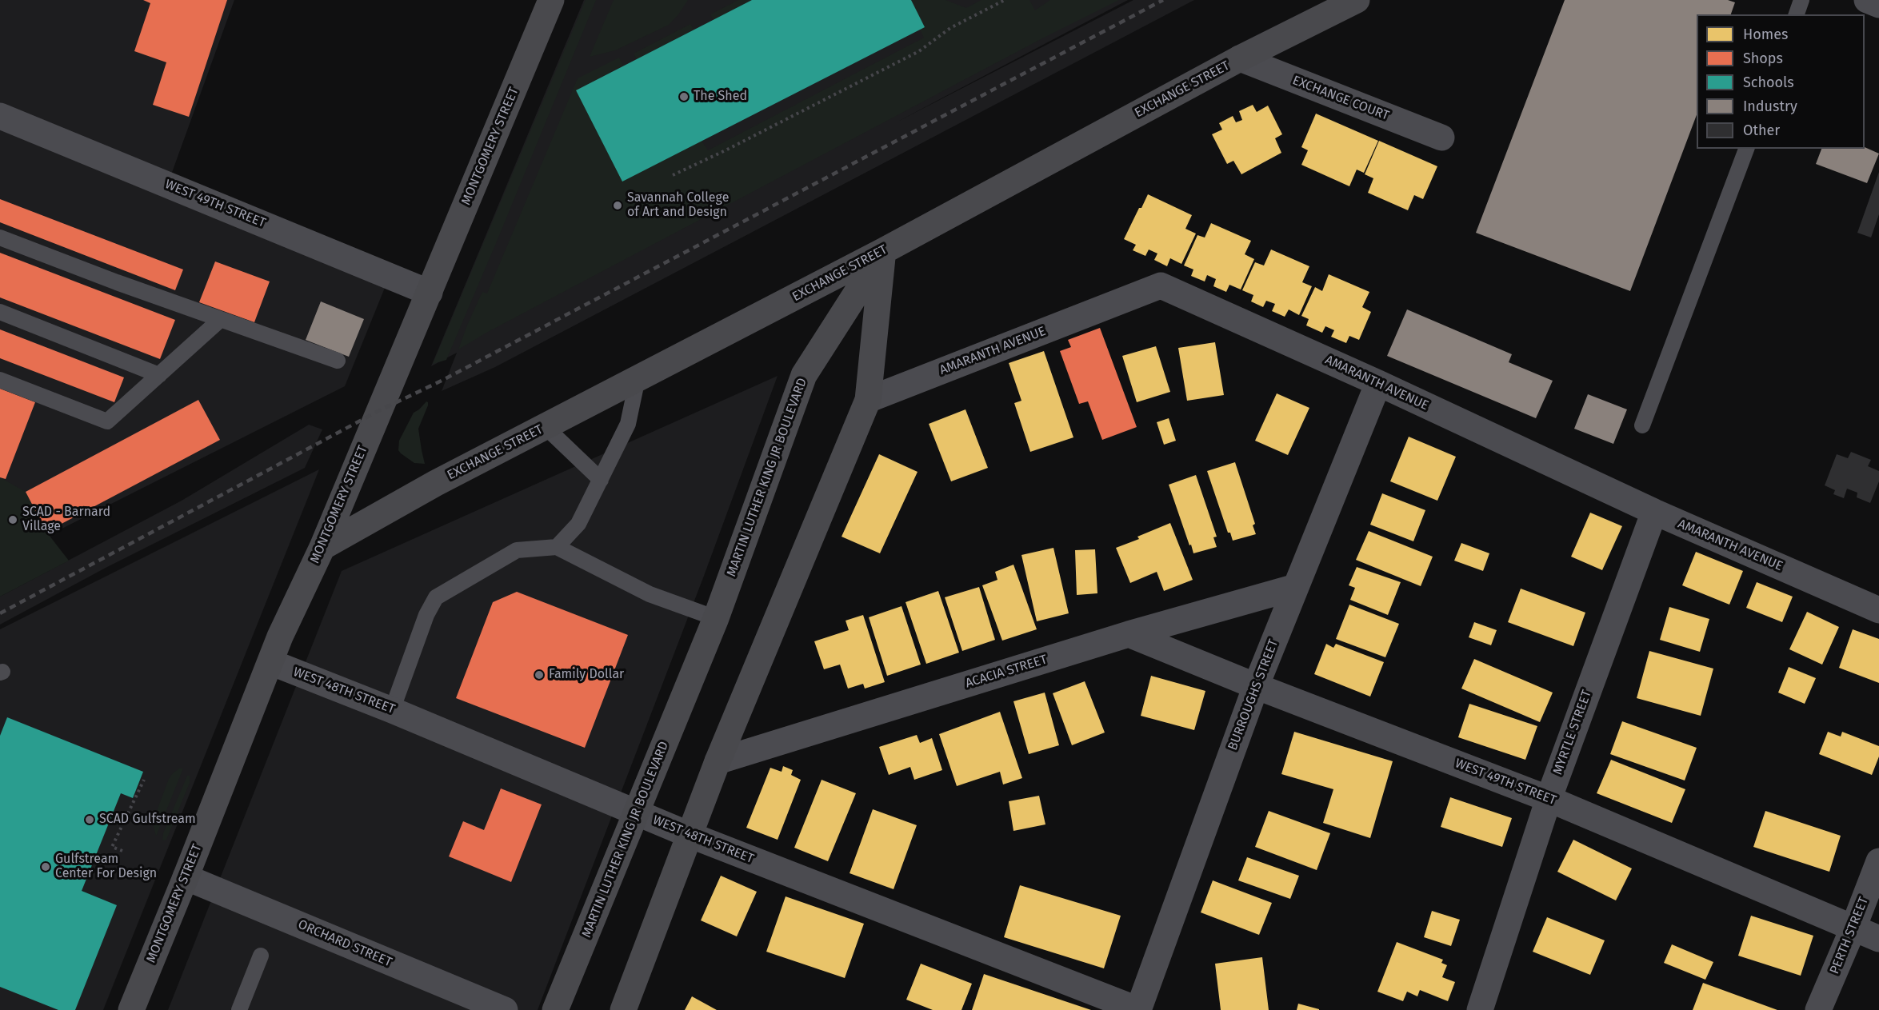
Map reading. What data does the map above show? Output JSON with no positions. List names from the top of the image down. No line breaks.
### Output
{"streets":{"main road":["EXCHANGE STREET","MONTGOMERY STREET","MARTIN LUTHER KING JR BOULEVARD"],"street":["EXCHANGE COURT","WEST 49TH STREET","AMARANTH AVENUE","ACACIA STREET","WEST 48TH STREET","BURROUGHS STREET","MYRTLE STREET","PERTH STREET","ORCHARD STREET"]},"crossings":[["EXCHANGE STREET","EXCHANGE COURT"],["EXCHANGE STREET","MONTGOMERY STREET"],["EXCHANGE STREET","MARTIN LUTHER KING JR BOULEVARD"],["MONTGOMERY STREET","WEST 49TH STREET"],["MONTGOMERY STREET","WEST 48TH STREET"],["MONTGOMERY STREET","ORCHARD STREET"],["WEST 49TH STREET","ACACIA STREET"],["WEST 49TH STREET","BURROUGHS STREET"],["WEST 49TH STREET","MYRTLE STREET"],["WEST 49TH STREET","PERTH STREET"],["AMARANTH AVENUE","BURROUGHS STREET"],["AMARANTH AVENUE","MYRTLE STREET"],["MARTIN LUTHER KING JR BOULEVARD","WEST 48TH STREET"],["ACACIA STREET","BURROUGHS STREET"],["WEST 48TH STREET","BURROUGHS STREET"]],"places":["The Shed","Savannah College of Art and Design","SCAD - Barnard Village","Family Dollar","SCAD Gulfstream","Gulfstream Center For Design"],"legend":["Homes","Shops","Schools","Industry","Other"]}
